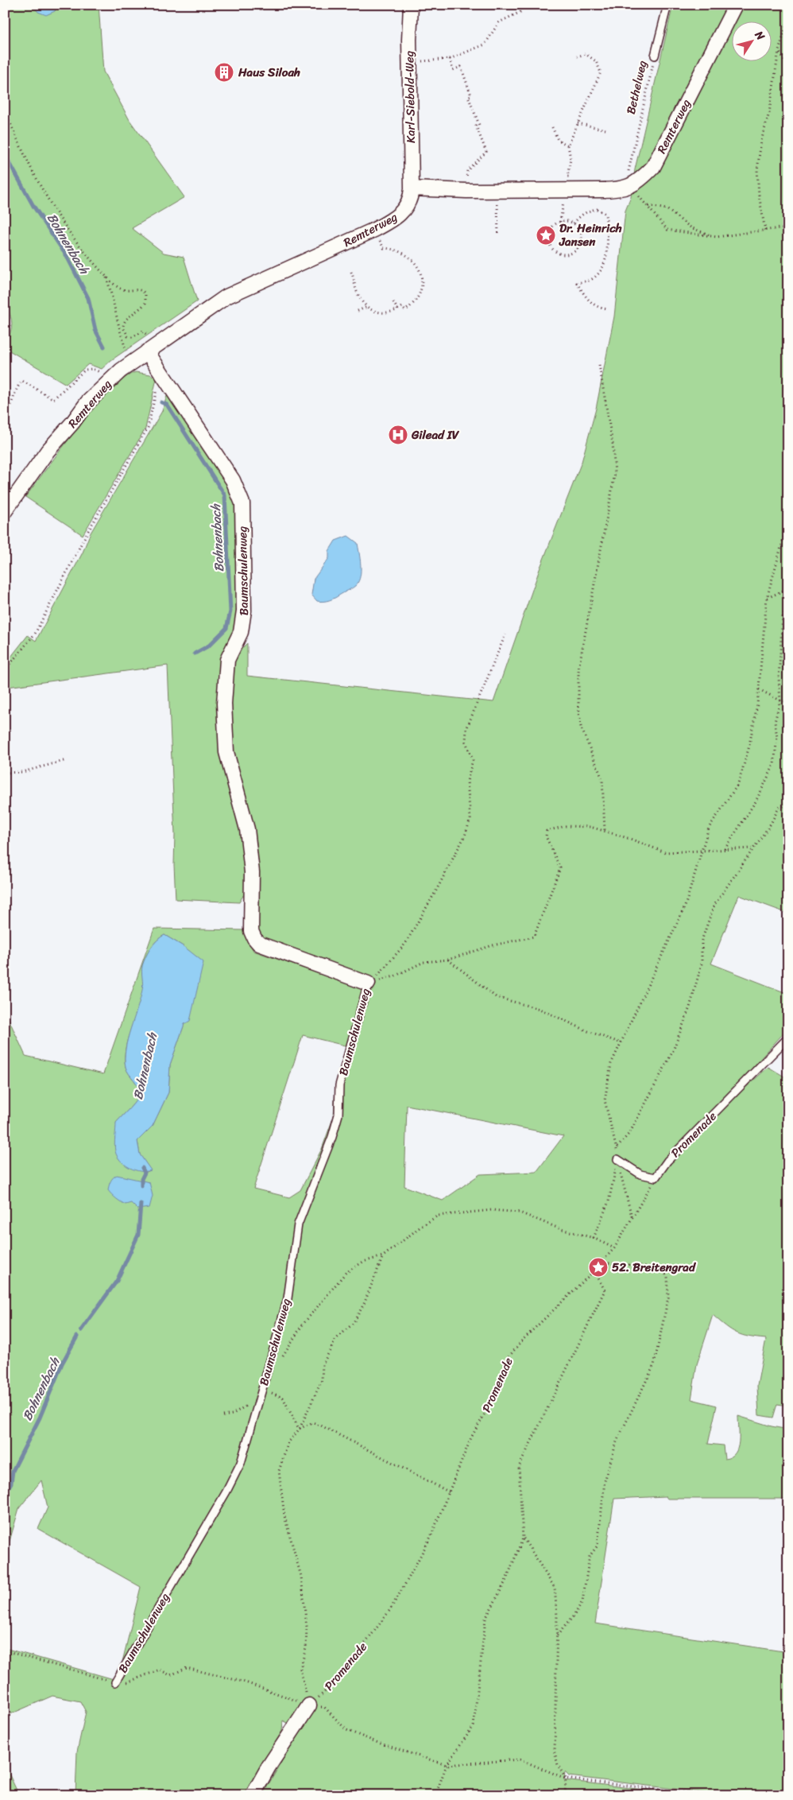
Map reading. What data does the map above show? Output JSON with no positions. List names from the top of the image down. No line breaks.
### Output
{"streets":{"street":["Karl-Siebold-Weg","Remterweg","Baumschulenweg"],"lane":["Bethelweg","Promenade"]},"crossings":[["Karl-Siebold-Weg","Remterweg"],["Remterweg","Baumschulenweg"]],"water":["Bohnenbach"],"places":{"building":["Haus Siloah"],"place":["Dr. Heinrich Jansen","52. Breitengrad"],"hospital":["Gilead IV"]},"north":"top right"}
